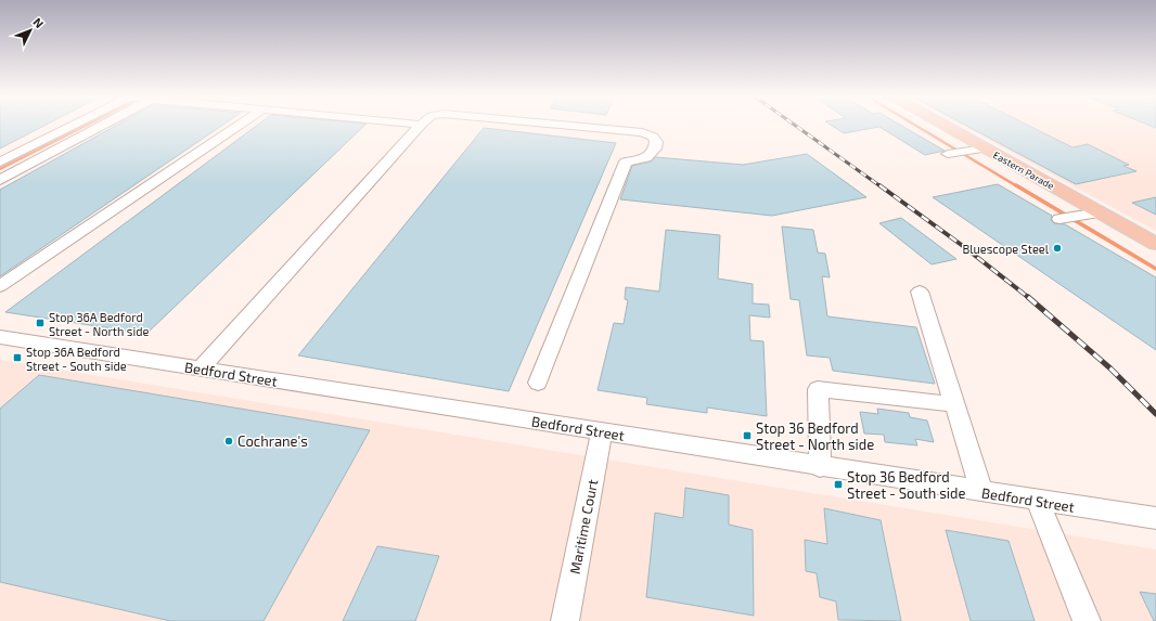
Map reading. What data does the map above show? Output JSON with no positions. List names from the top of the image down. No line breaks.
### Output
{"streets":{"main road":["Eastern Parade"],"street":["Bedford Street","Maritime Court"]},"crossings":[["Bedford Street","Maritime Court"]],"places":{"other":["Bluescope Steel","Cochrane's"],"transit":["Stop 36A Bedford Street - North side","Stop 36A Bedford Street - South side","Stop 36 Bedford Street - North side","Stop 36 Bedford Street - South side"]},"north":"top right"}
